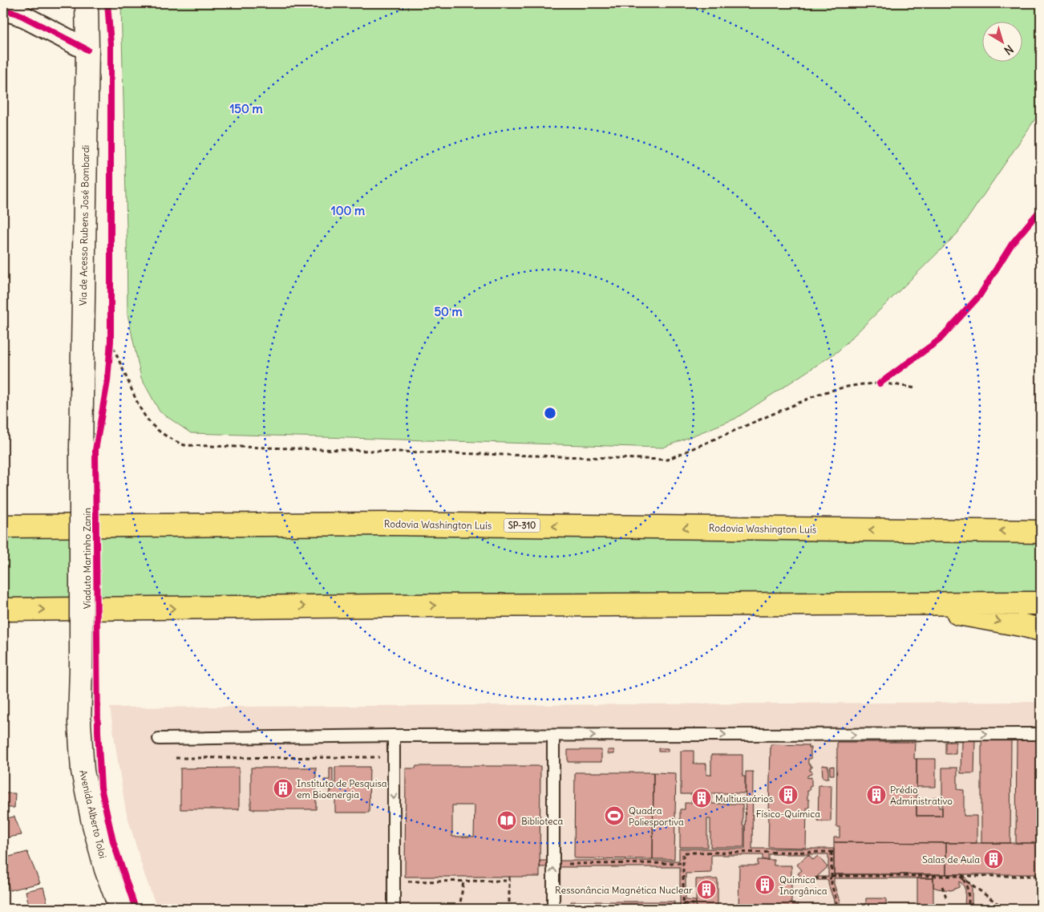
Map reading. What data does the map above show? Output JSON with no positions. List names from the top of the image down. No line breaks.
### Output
{"streets":{"highway":["Rodovia Washington Luís","SP-310"],"main road":["Via de Acesso Rubens José Bombardi","Viaduto Martinho Zanin","Avenida Alberto Toloi"]},"crossings":[["Via de Acesso Rubens José Bombardi","Viaduto Martinho Zanin"],["Viaduto Martinho Zanin","Avenida Alberto Toloi"]],"places":{"building":["Instituto de Pesquisa em Bioenergia","Físico-Química","Prédio Administrativo","Multiusuários","Salas de Aula","Química Inorgânica","Ressonância Magnética Nuclear"],"sports":["Quadra Poliesportiva"],"library":["Biblioteca"]},"north":"bottom right","rings":["150 m","100 m","50 m"]}
